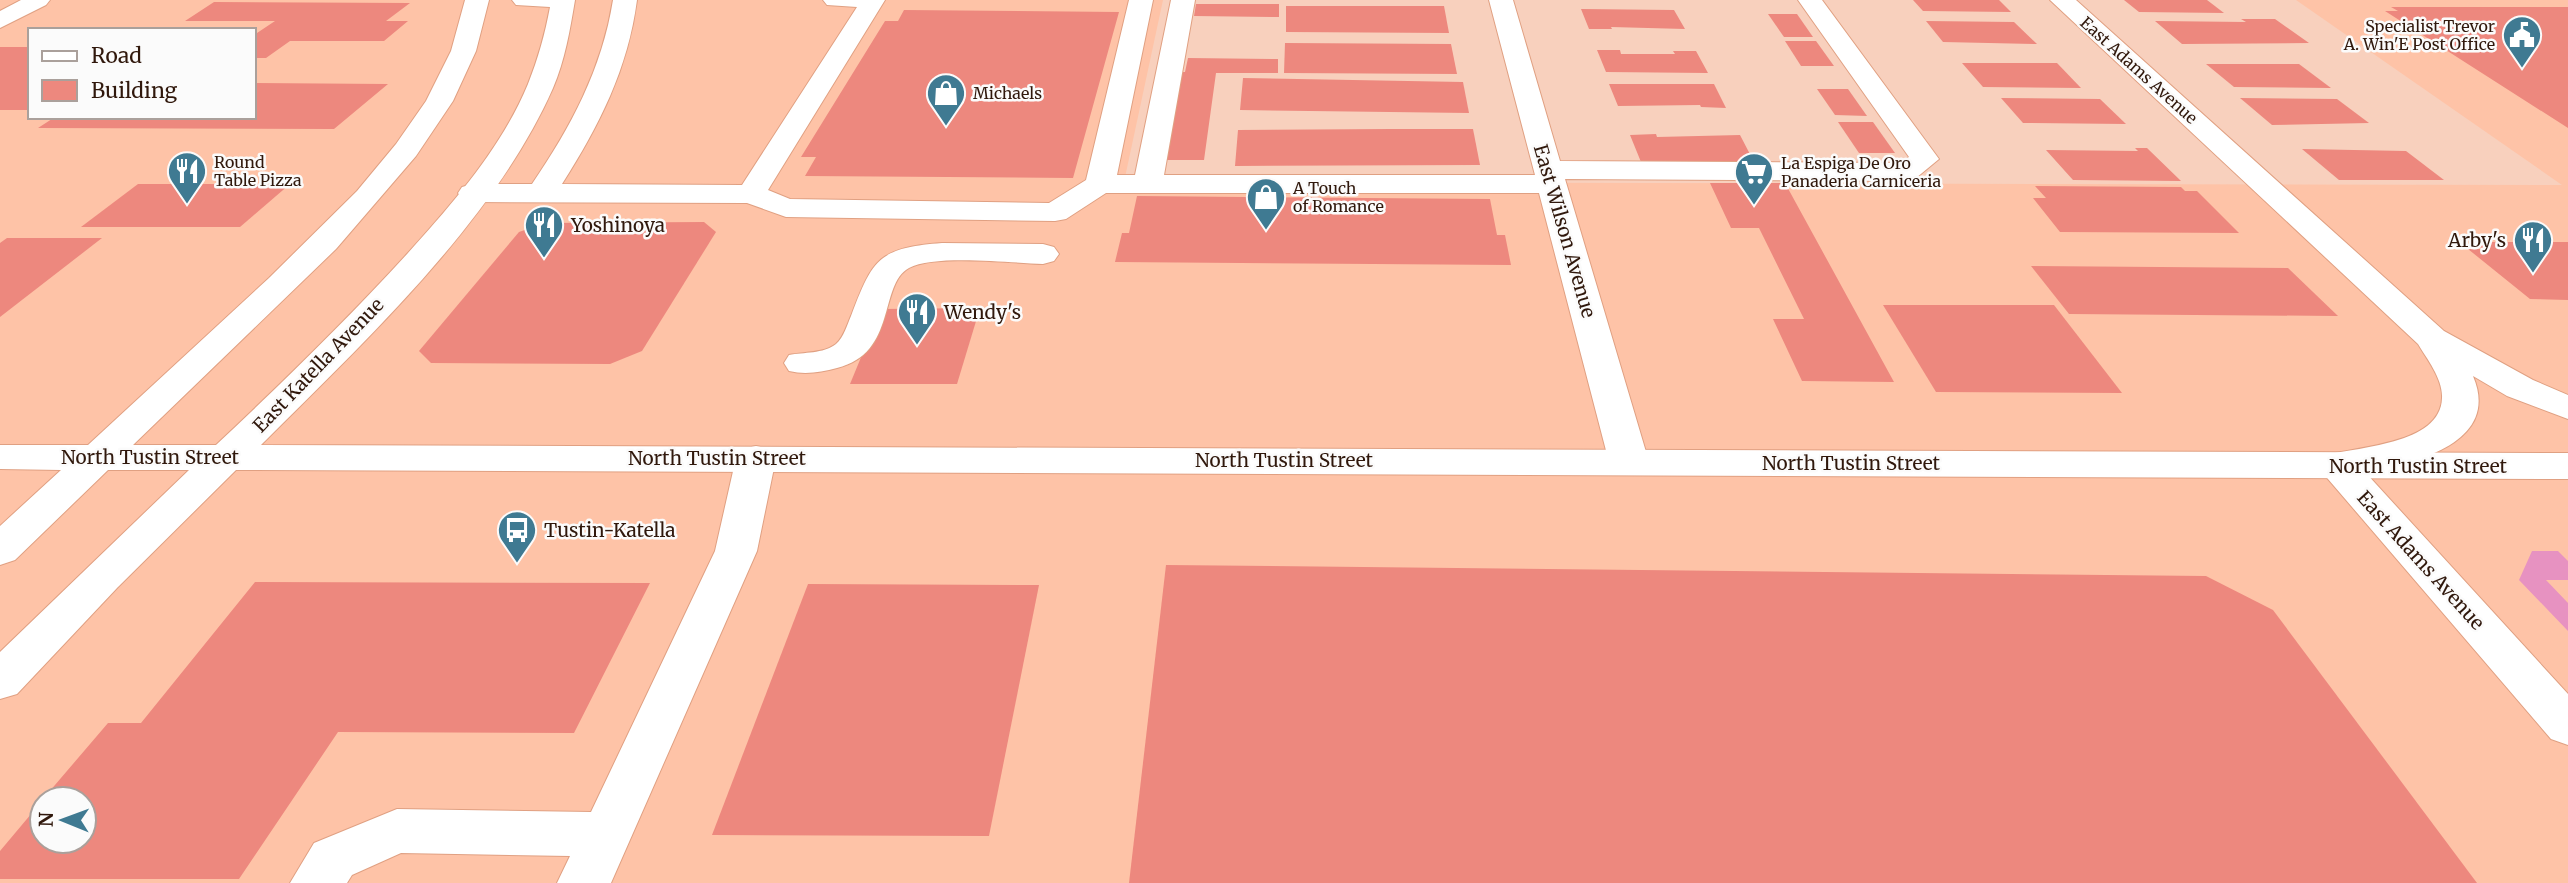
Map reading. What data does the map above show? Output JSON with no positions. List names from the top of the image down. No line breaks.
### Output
{"streets":{"main road":["East Adams Avenue","East Wilson Avenue","East Katella Avenue","North Tustin Street"]},"crossings":[["East Adams Avenue","North Tustin Street"],["East Wilson Avenue","North Tustin Street"],["East Katella Avenue","North Tustin Street"]],"places":{"public building":["Specialist Trevor A. Win'E Post Office"],"shop":["Michaels","A Touch of Romance"],"restaurant":["Round Table Pizza","Yoshinoya","Arby's","Wendy's"],"supermarket":["La Espiga De Oro Panaderia Carniceria"],"bus stop":["Tustin-Katella"]},"legend":["Road","Building"],"north":"left"}
